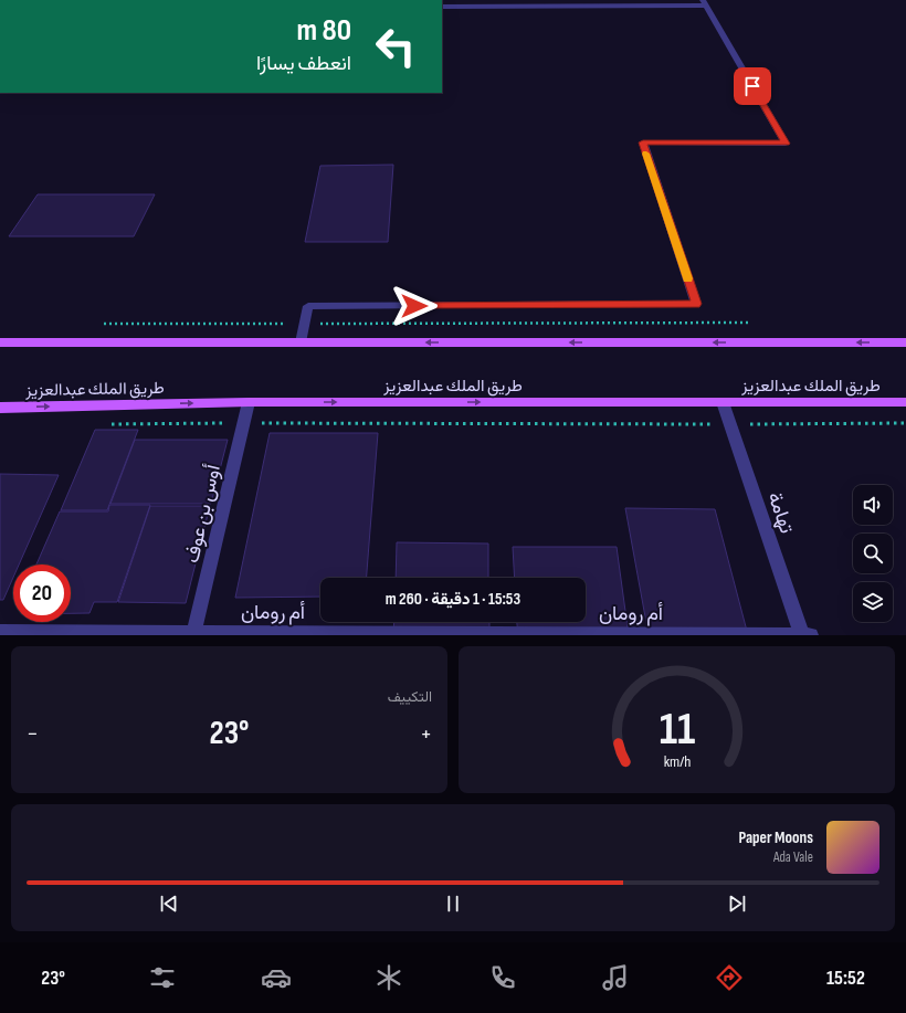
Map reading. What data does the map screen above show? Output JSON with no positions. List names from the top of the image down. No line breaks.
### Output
{"streets":{"main road":["طريق الملك عبدالعزيز"],"street":["تهامة","أوس بن عوف","أم رومان"]},"crossings":[["طريق الملك عبدالعزيز","تهامة"],["طريق الملك عبدالعزيز","أوس بن عوف"],["تهامة","أم رومان"],["أوس بن عوف","أم رومان"]],"page":{"turn":["80 m","انعطف يسارًا"],"limit":"20","trip":"15:53 · 1 دقيقة · 260 m","tile":"التكييف","heat":["−","23°","+"],"song":["Paper Moons","Ada Vale"],"tabs":["15:52","23°"],"gauge":["11","km/h"]}}
